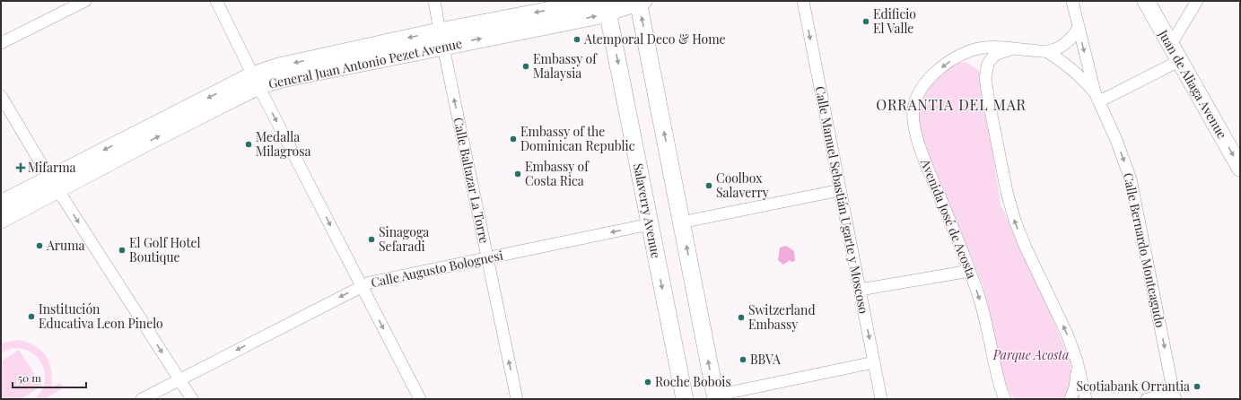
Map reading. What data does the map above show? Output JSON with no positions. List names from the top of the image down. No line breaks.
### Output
{"streets":{"main road":["General Juan Antonio Pezet Avenue","Juan de Aliaga Avenue","Salaverry Avenue"],"street":["Calle Baltazar La Torre","Calle Manuel Sebastián Ugarte y Moscoso","Avenida José de Acosta","Calle Bernardo Monteagudo","Calle Augusto Bolognesi"]},"crossings":[["General Juan Antonio Pezet Avenue","Calle Baltazar La Torre"],["General Juan Antonio Pezet Avenue","Salaverry Avenue"],["Calle Baltazar La Torre","Calle Augusto Bolognesi"],["Salaverry Avenue","Calle Augusto Bolognesi"],["Avenida José de Acosta","Calle Bernardo Monteagudo"]],"one_way":["Juan de Aliaga Avenue","Calle Baltazar La Torre","Calle Manuel Sebastián Ugarte y Moscoso","Calle Augusto Bolognesi"],"districts":["ORRANTIA DEL MAR"],"parks":["Parque Acosta"],"places":{"other":["Edificio El Valle","Atemporal Deco & Home","Embassy of Malaysia","Embassy of the Dominican Republic","Medalla Milagrosa","Embassy of Costa Rica","Coolbox Salaverry","Sinagoga Sefaradi","Aruma","El Golf Hotel Boutique","Institución Educativa Leon Pinelo","Switzerland Embassy","BBVA","Roche Bobois","Scotiabank Orrantia"],"health":["Mifarma"]},"scale_bar":"50 m"}
